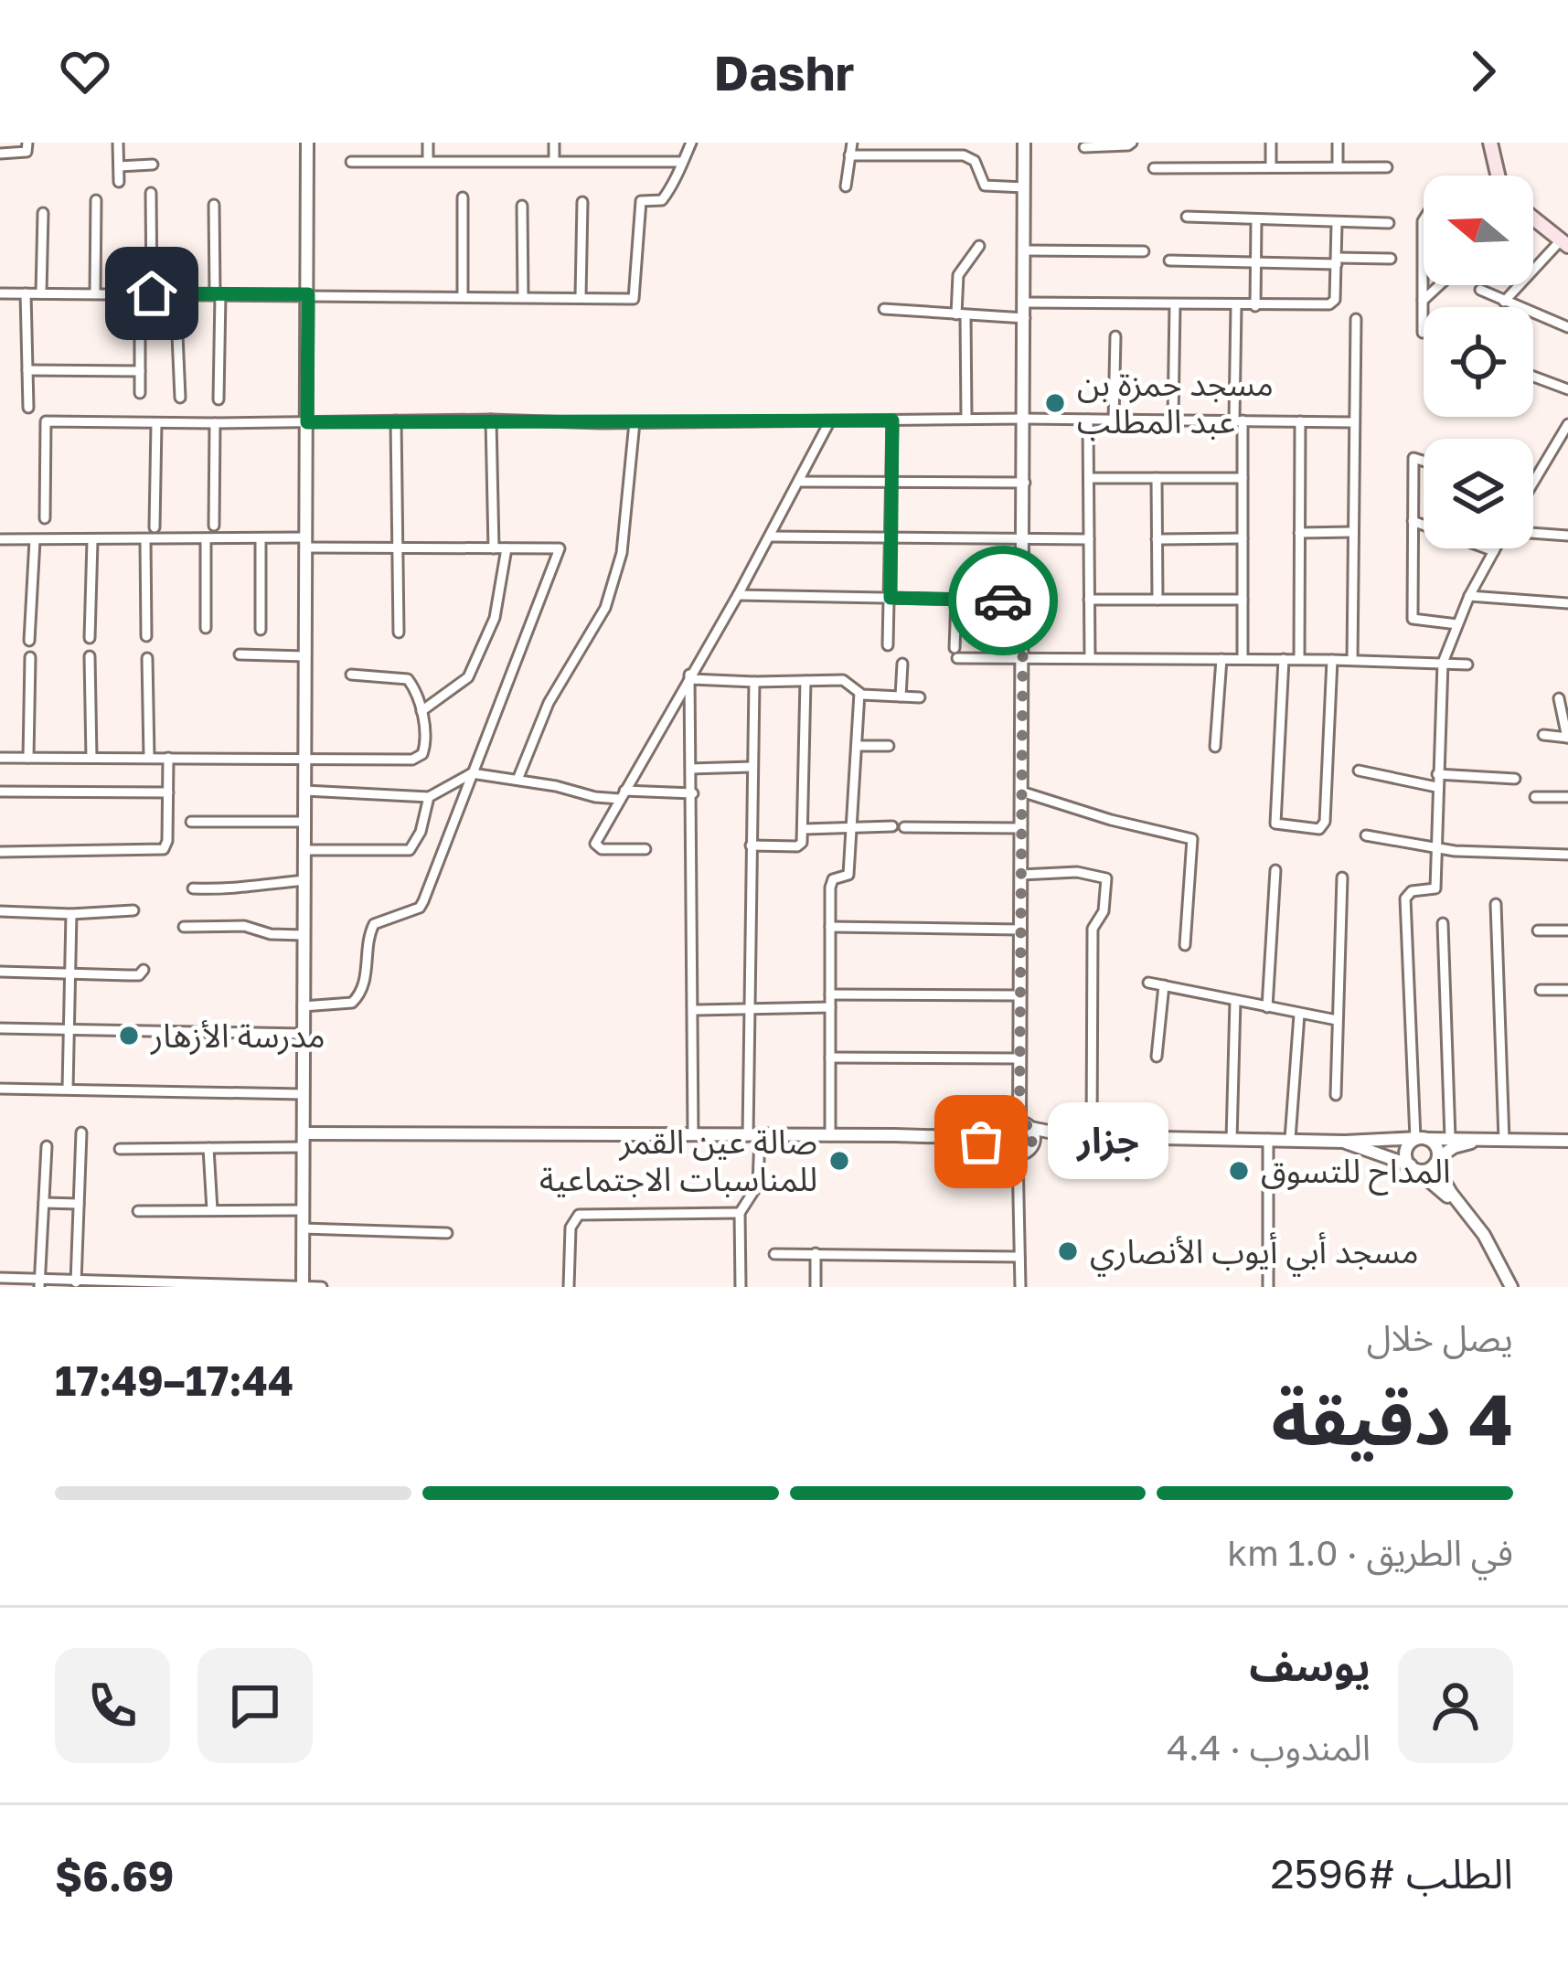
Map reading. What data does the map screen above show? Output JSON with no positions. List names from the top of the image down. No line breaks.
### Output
{"places":["مسجد حمزة بن عبد المطلب","مدرسة الأزهار","جزار","صالة عين القمر للمناسبات الاجتماعية","المداح للتسوق","مسجد أبي أيوب الأنصاري"],"north":"left","page":{"header":"Dashr","bubble":"جزار","heading":["4 دقيقة","يصل خلال","17:44–17:49"],"panel":["يوسف","المندوب · 4.4","الطلب #2596","$6.69"],"bar":"في الطريق · 1.0 km"}}
